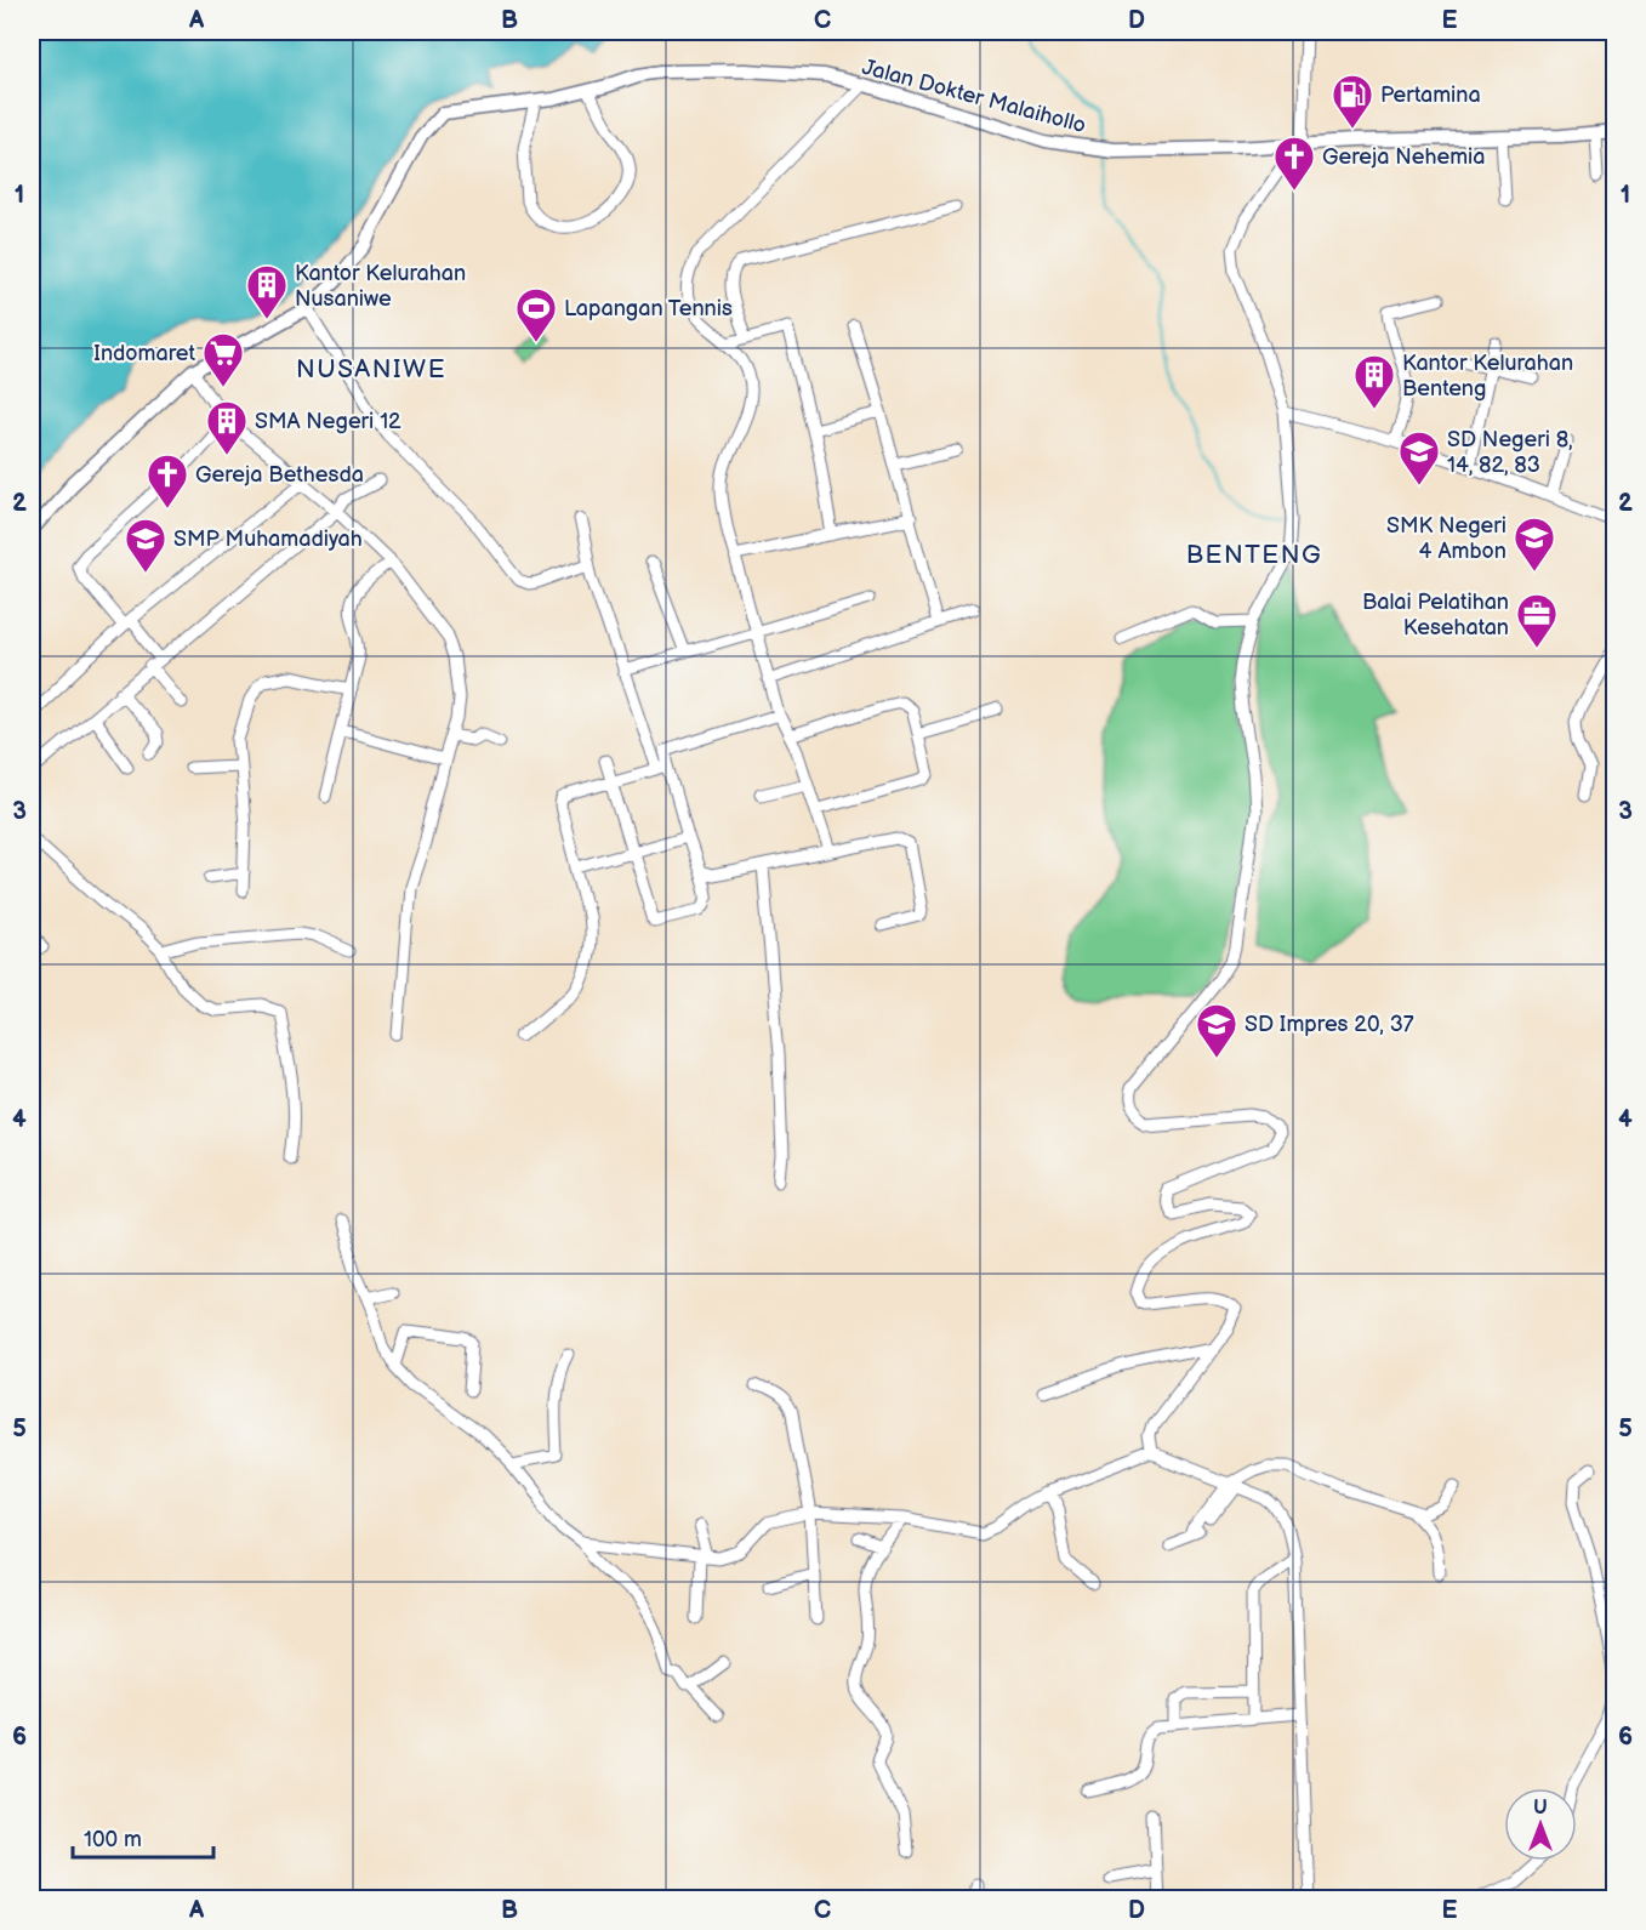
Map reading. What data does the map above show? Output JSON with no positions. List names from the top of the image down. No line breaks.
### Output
{"streets":{"main road":["Jalan Dokter Malaihollo"]},"districts":["NUSANIWE","BENTENG"],"places":{"fuel station":["Pertamina"],"church":["Gereja Nehemia","Gereja Bethesda"],"building":["Kantor Kelurahan Nusaniwe","Kantor Kelurahan Benteng","SMA Negeri 12"],"sports":["Lapangan Tennis"],"supermarket":["Indomaret"],"school or university":["SD Negeri 8, 14, 82, 83","SMK Negeri 4 Ambon","SMP Muhamadiyah","SD Impres 20, 37"],"office":["Balai Pelatihan Kesehatan"]},"scale_bar":"100 m","north":"top","grid":{"columns":["A","B","C","D","E"],"rows":["1","2","3","4","5","6"]}}
